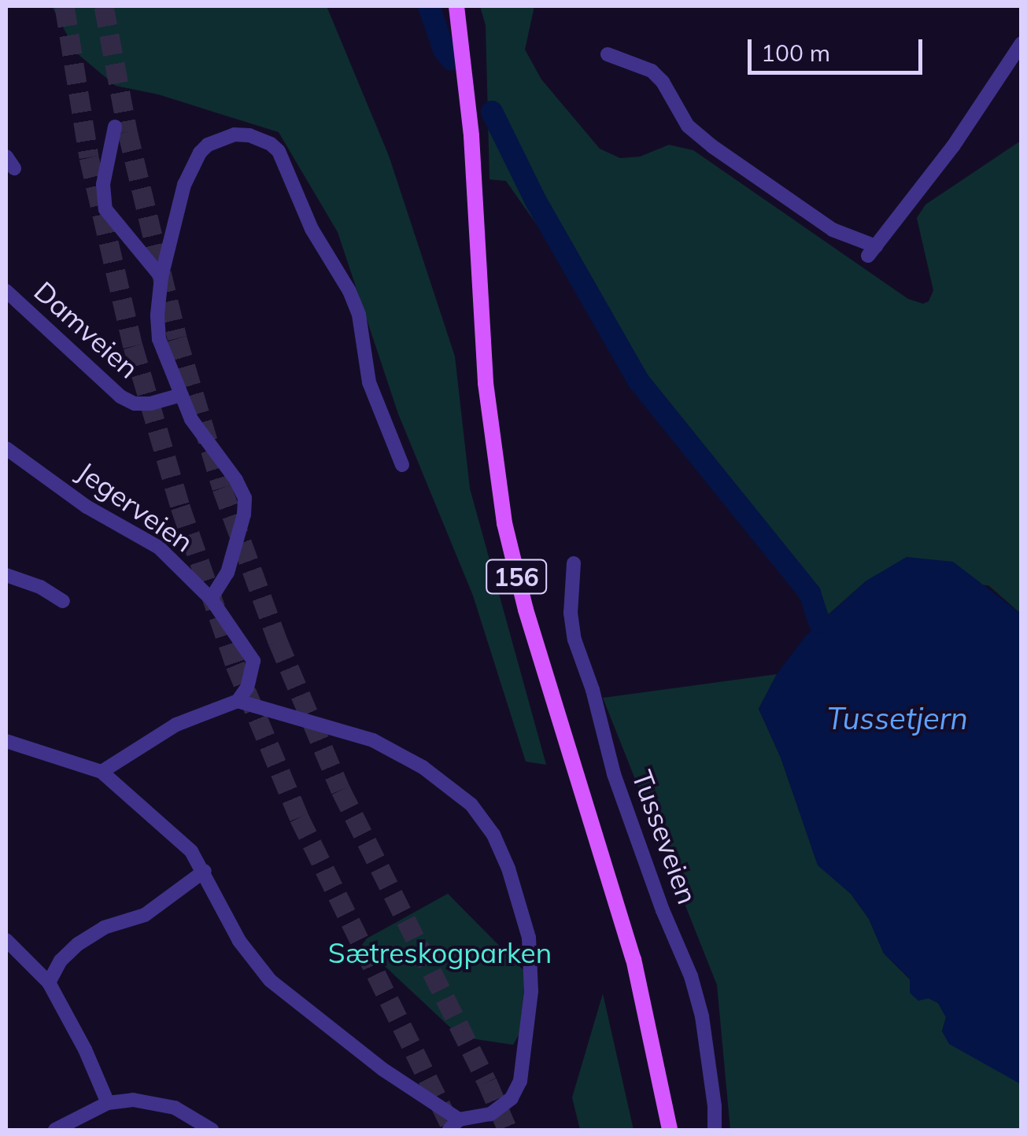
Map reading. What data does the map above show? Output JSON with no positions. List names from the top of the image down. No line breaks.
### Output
{"streets":{"main road":["156"],"street":["Damveien","Jegerveien","Tusseveien"]},"water":["Tussetjern"],"parks":["Sætreskogparken"],"scale_bar":"100 m"}
